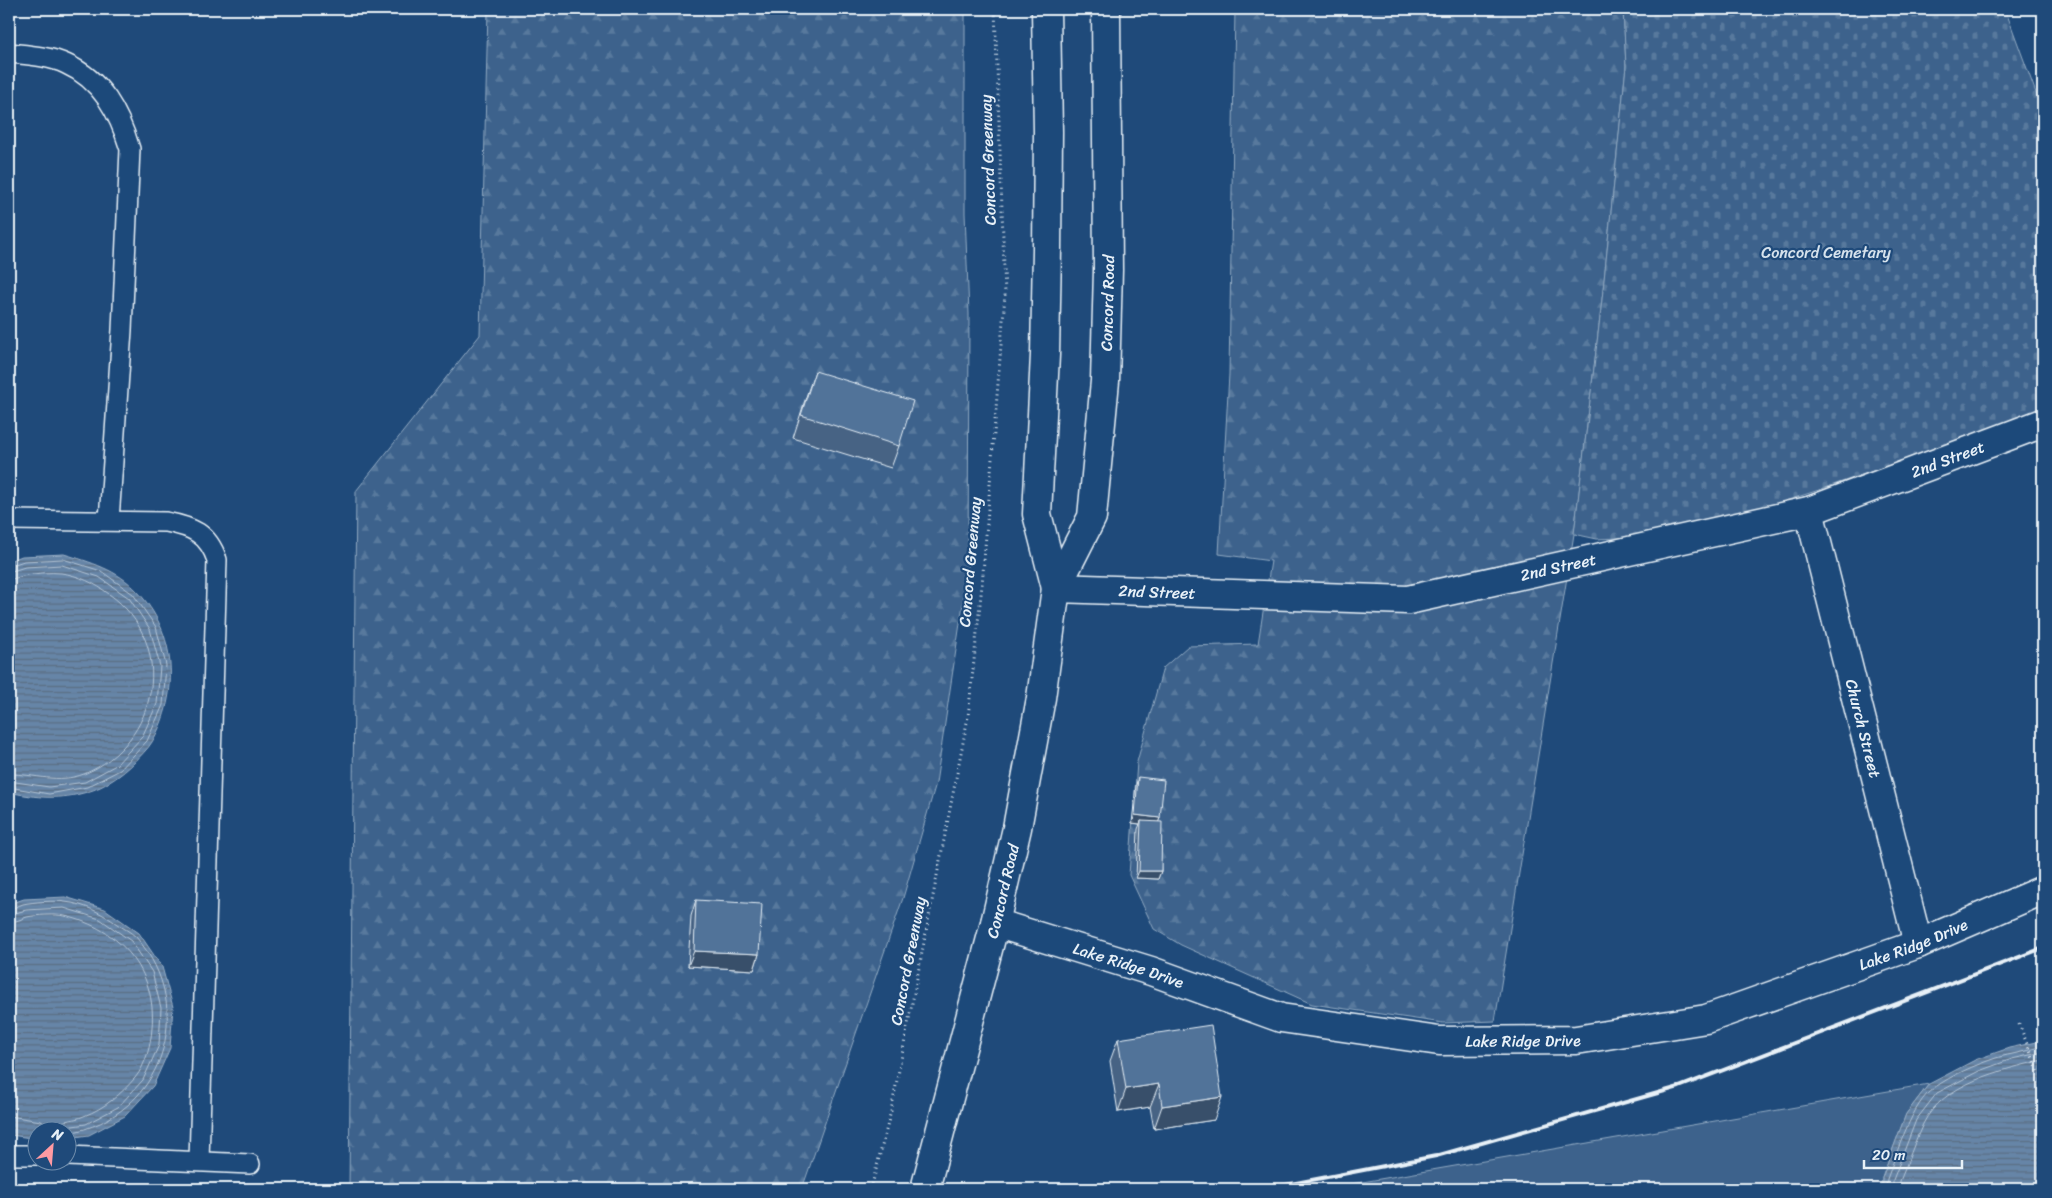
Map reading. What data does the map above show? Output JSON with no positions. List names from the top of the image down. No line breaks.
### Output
{"streets":{"street":["Concord Road","2nd Street","Church Street","Lake Ridge Drive"],"path":["Concord Greenway"]},"crossings":[["Concord Road","2nd Street"],["Concord Road","Lake Ridge Drive"],["2nd Street","Church Street"],["Church Street","Lake Ridge Drive"]],"parks":["Concord Cemetary"],"scale_bar":"20 m","north":"top right"}
